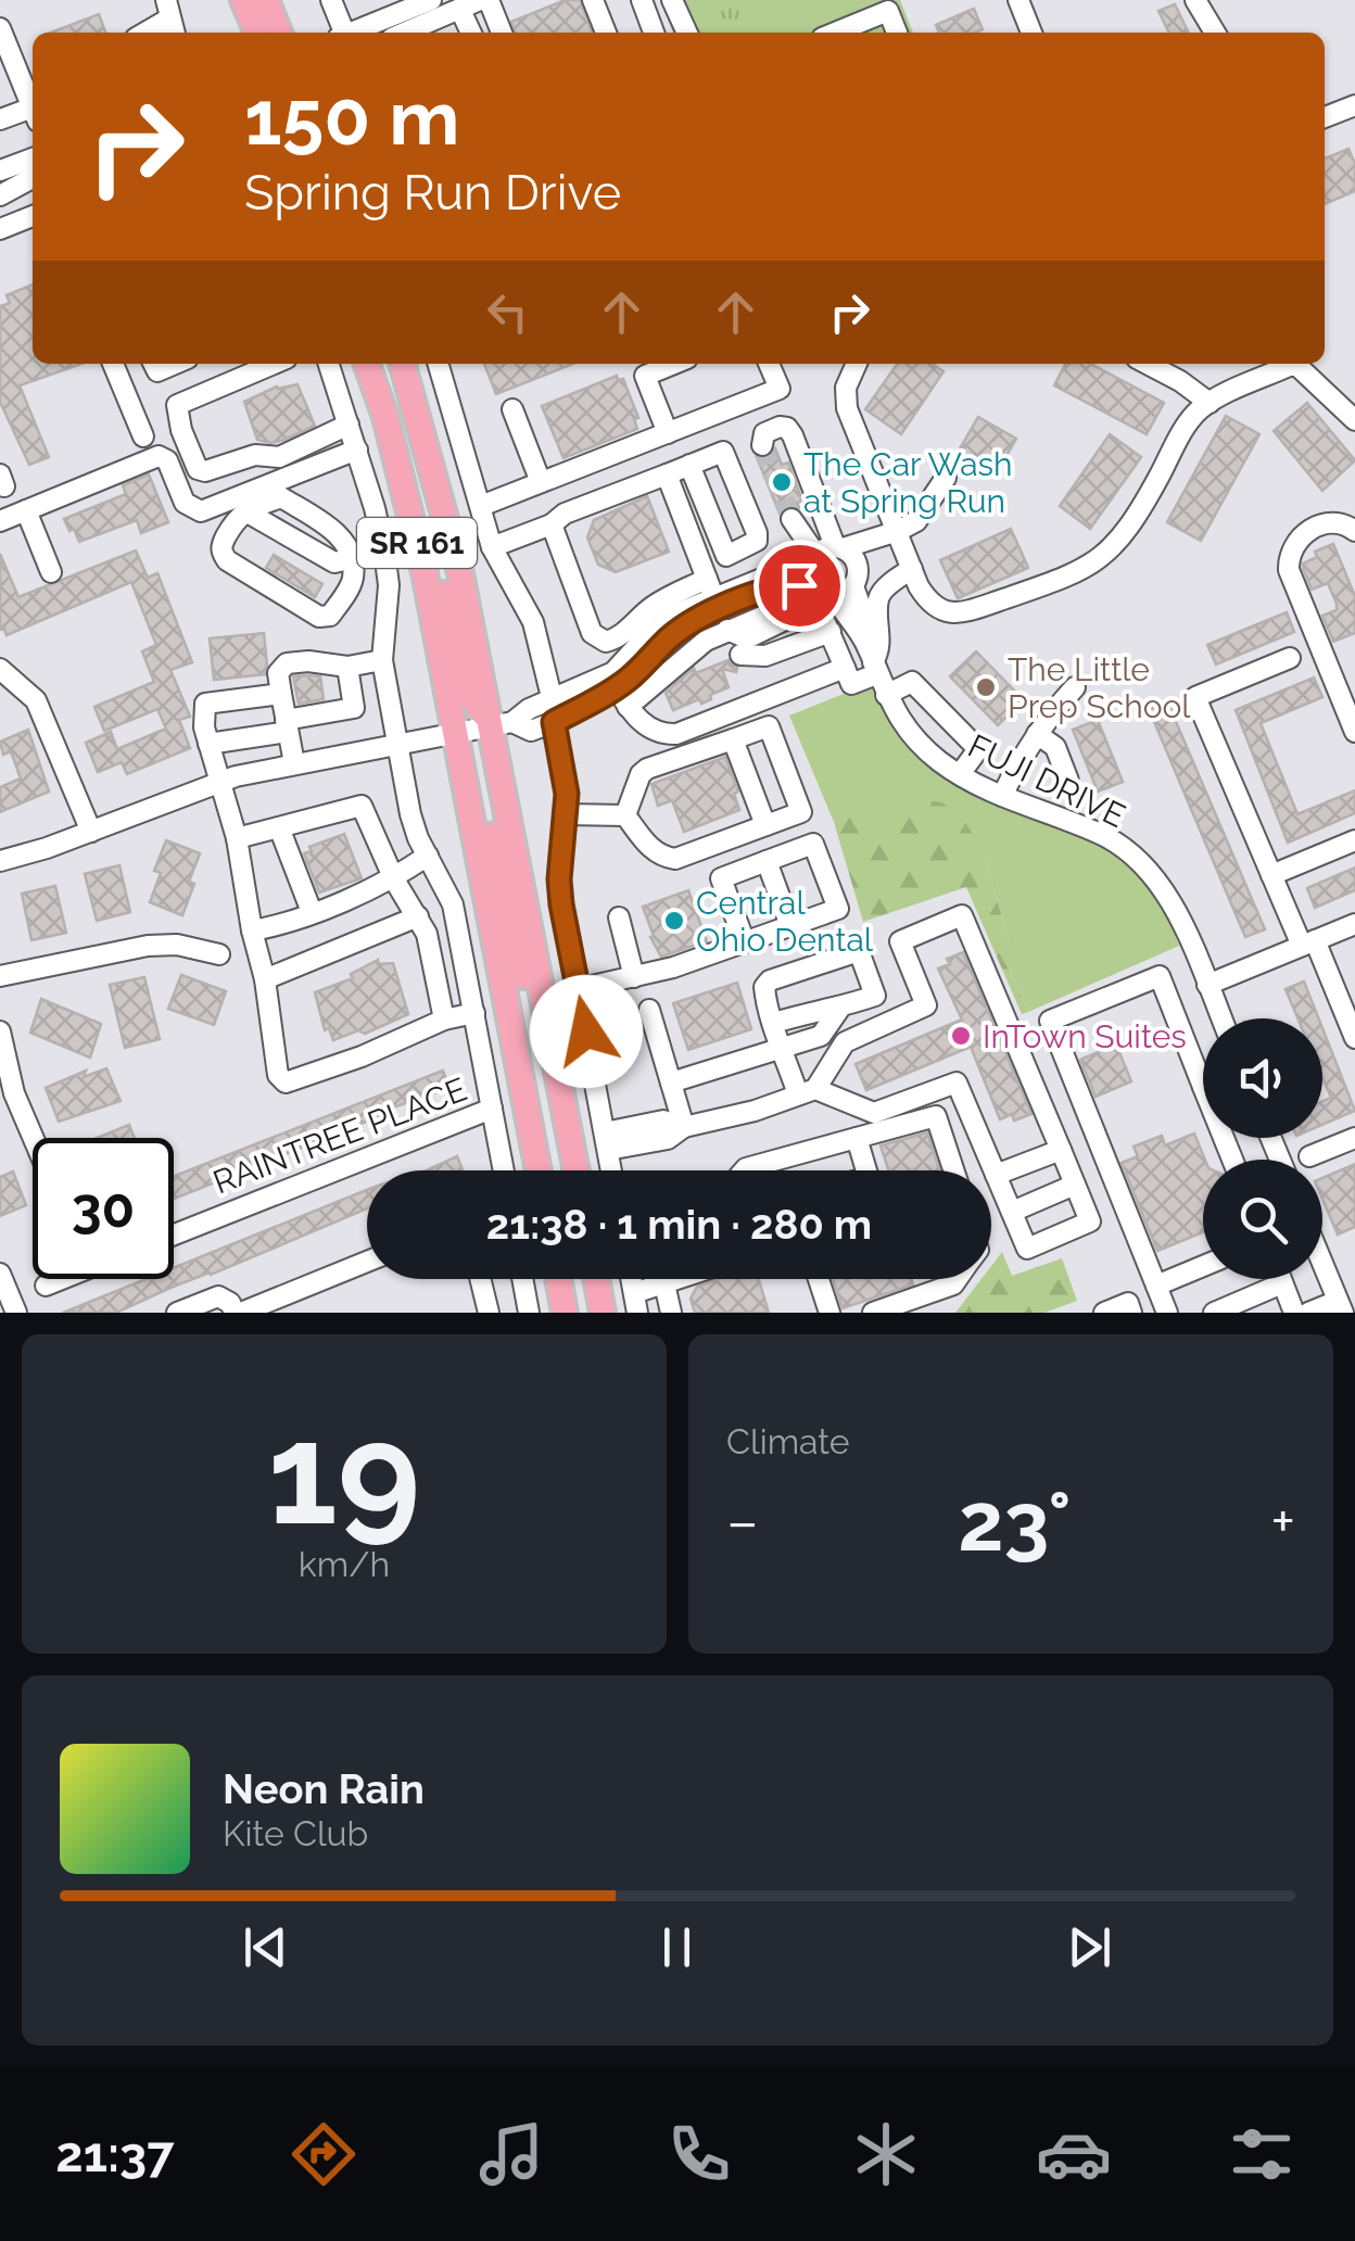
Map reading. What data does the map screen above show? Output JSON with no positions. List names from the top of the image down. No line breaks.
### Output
{"streets":{"main road":["SR 161"],"street":["FUJI DRIVE","RAINTREE PLACE"]},"places":["The Car Wash at Spring Run","The Little Prep School","Central Ohio Dental","InTown Suites"],"page":{"turn":["150 m","Spring Run Drive"],"limit":"30","trip":"21:38 · 1 min · 280 m","tile":[["19","km/h"],"Climate"],"heat":["−","23°","+"],"song":["Neon Rain","Kite Club"],"tabs":"21:37"}}
